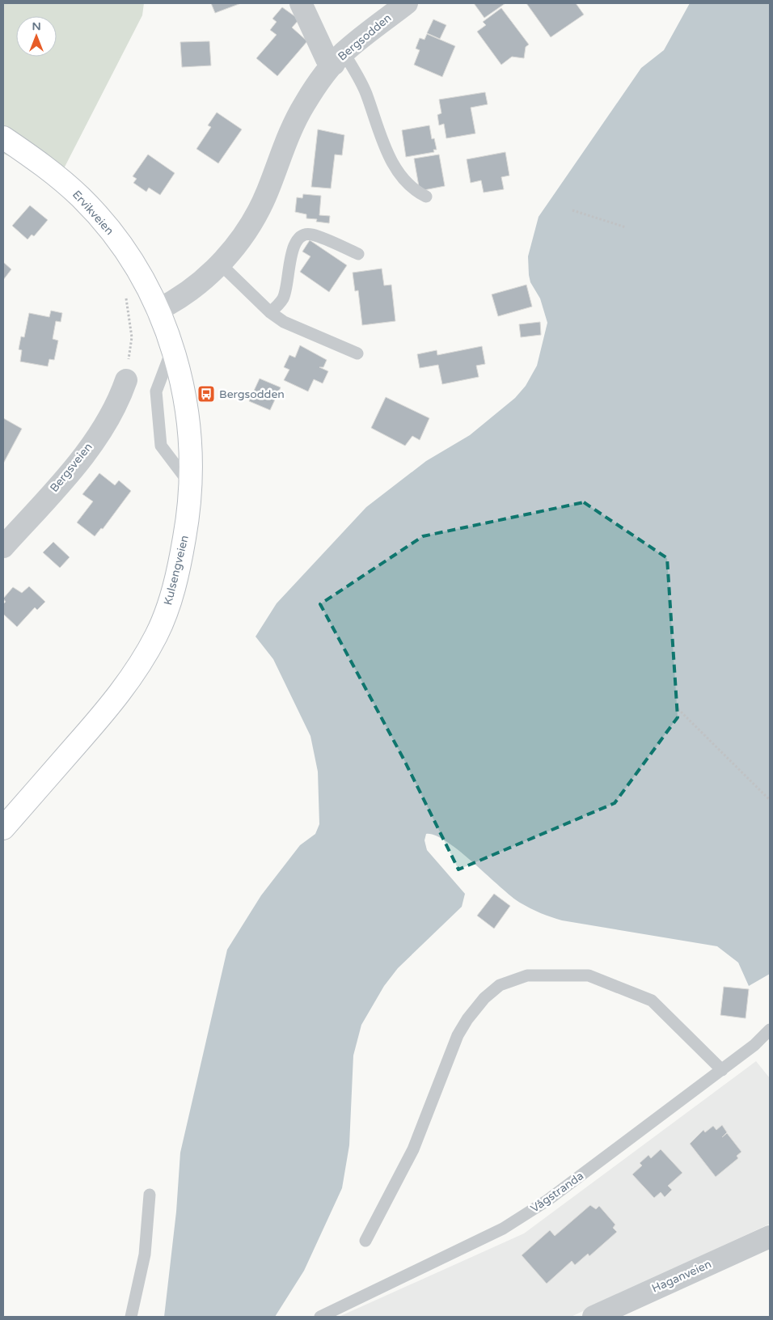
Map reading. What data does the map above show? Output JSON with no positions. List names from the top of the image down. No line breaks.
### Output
{"streets":{"main road":["Ervikveien","Kulsengveien"],"street":["Bergsodden","Bergsveien","Haganveien"],"lane":["Vågstranda"]},"crossings":[["Bergsodden","Ervikveien"],["Bergsodden","Kulsengveien"],["Ervikveien","Kulsengveien"]],"places":{"bus stop":["Bergsodden"]},"north":"top"}
